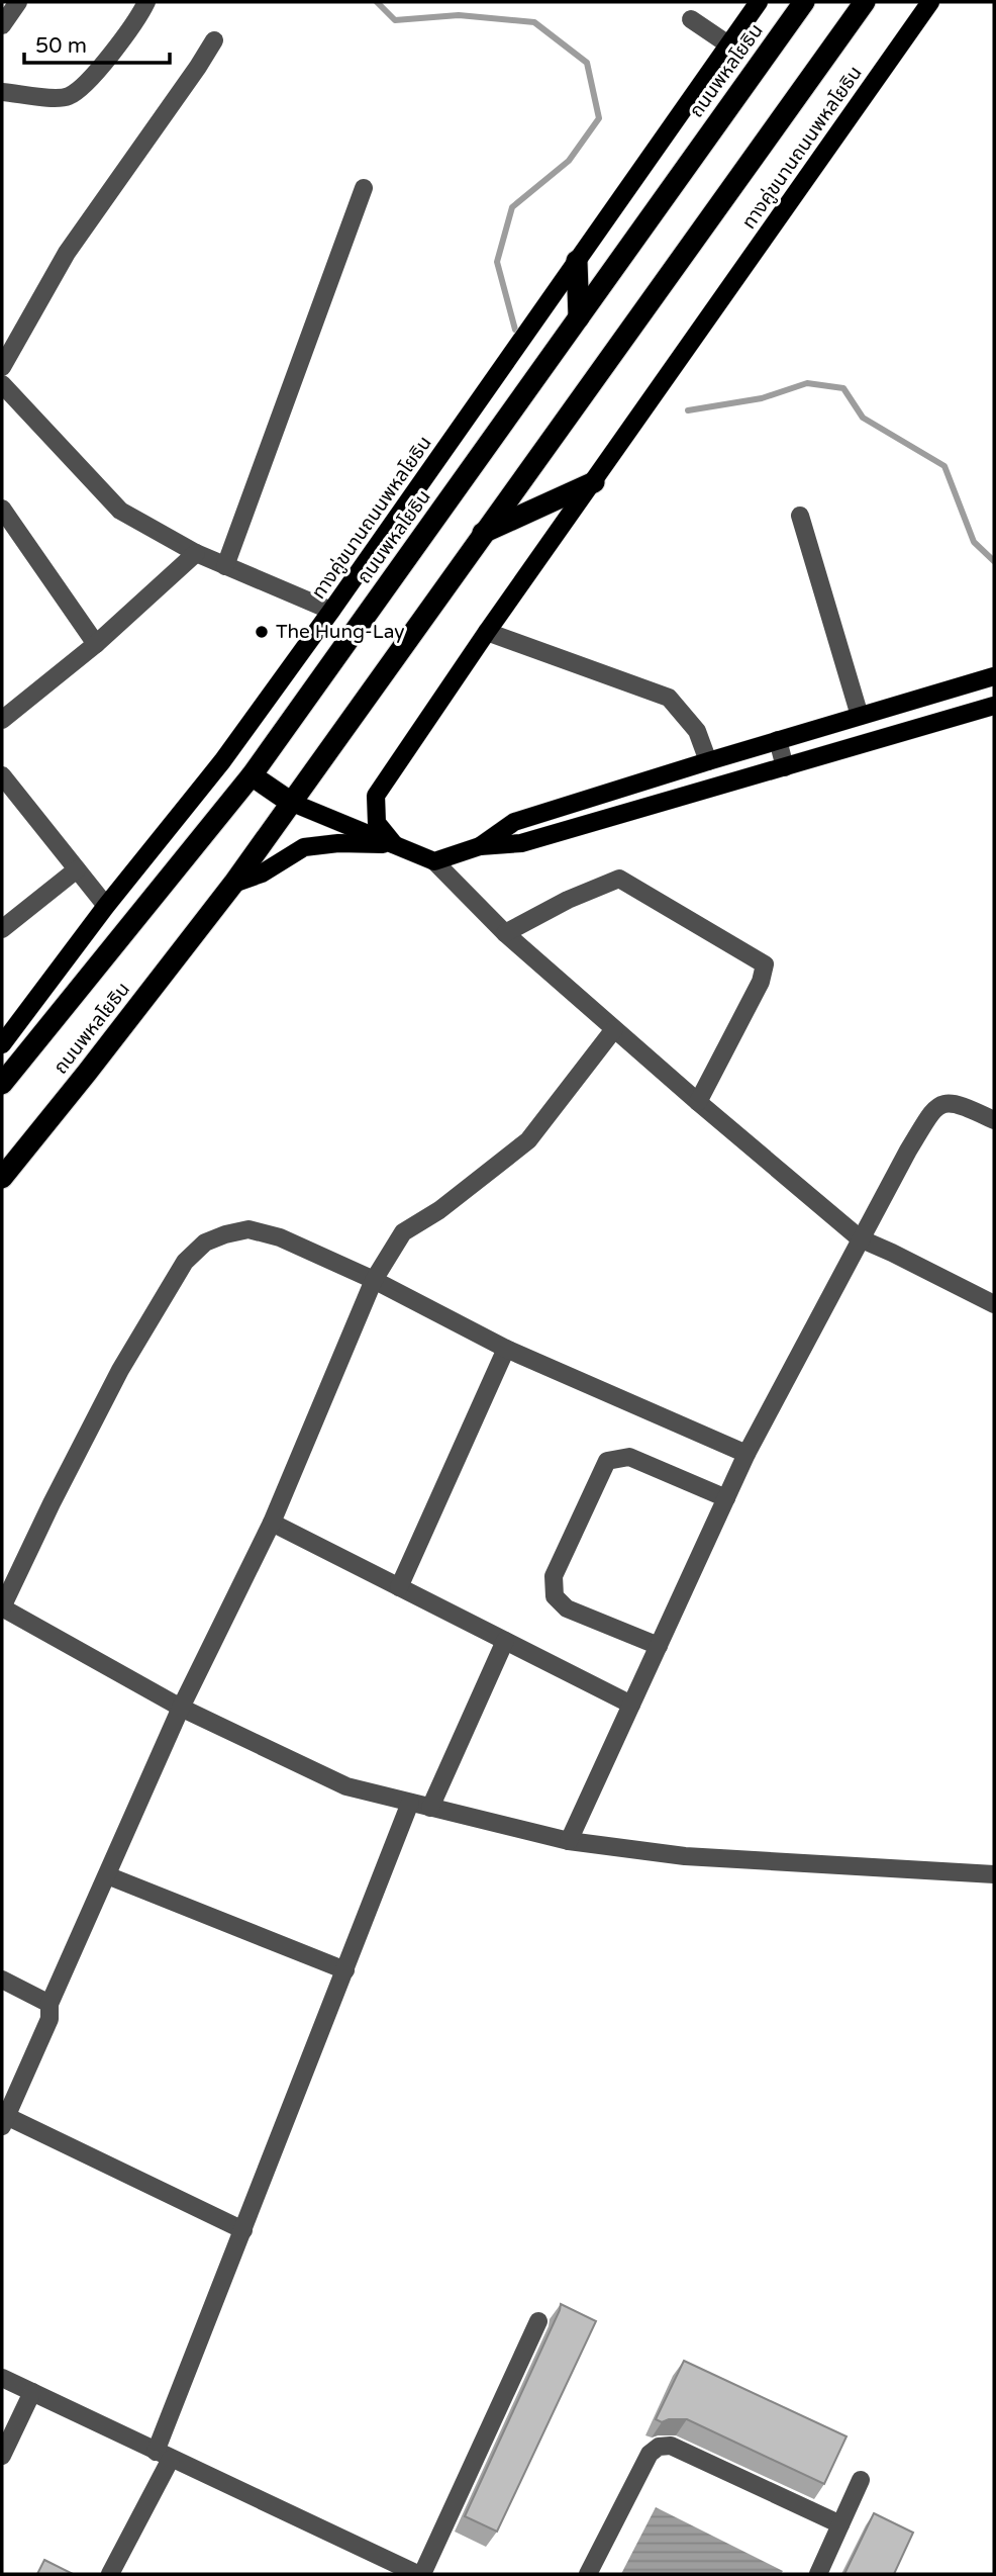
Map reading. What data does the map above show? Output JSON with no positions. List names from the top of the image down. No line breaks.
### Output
{"streets":{"highway":["ถนนพหลโยธิน"],"main road":["ทางคู่ขนานถนนพหลโยธิน"]},"places":["The Hung-Lay"],"scale_bar":"50 m"}
